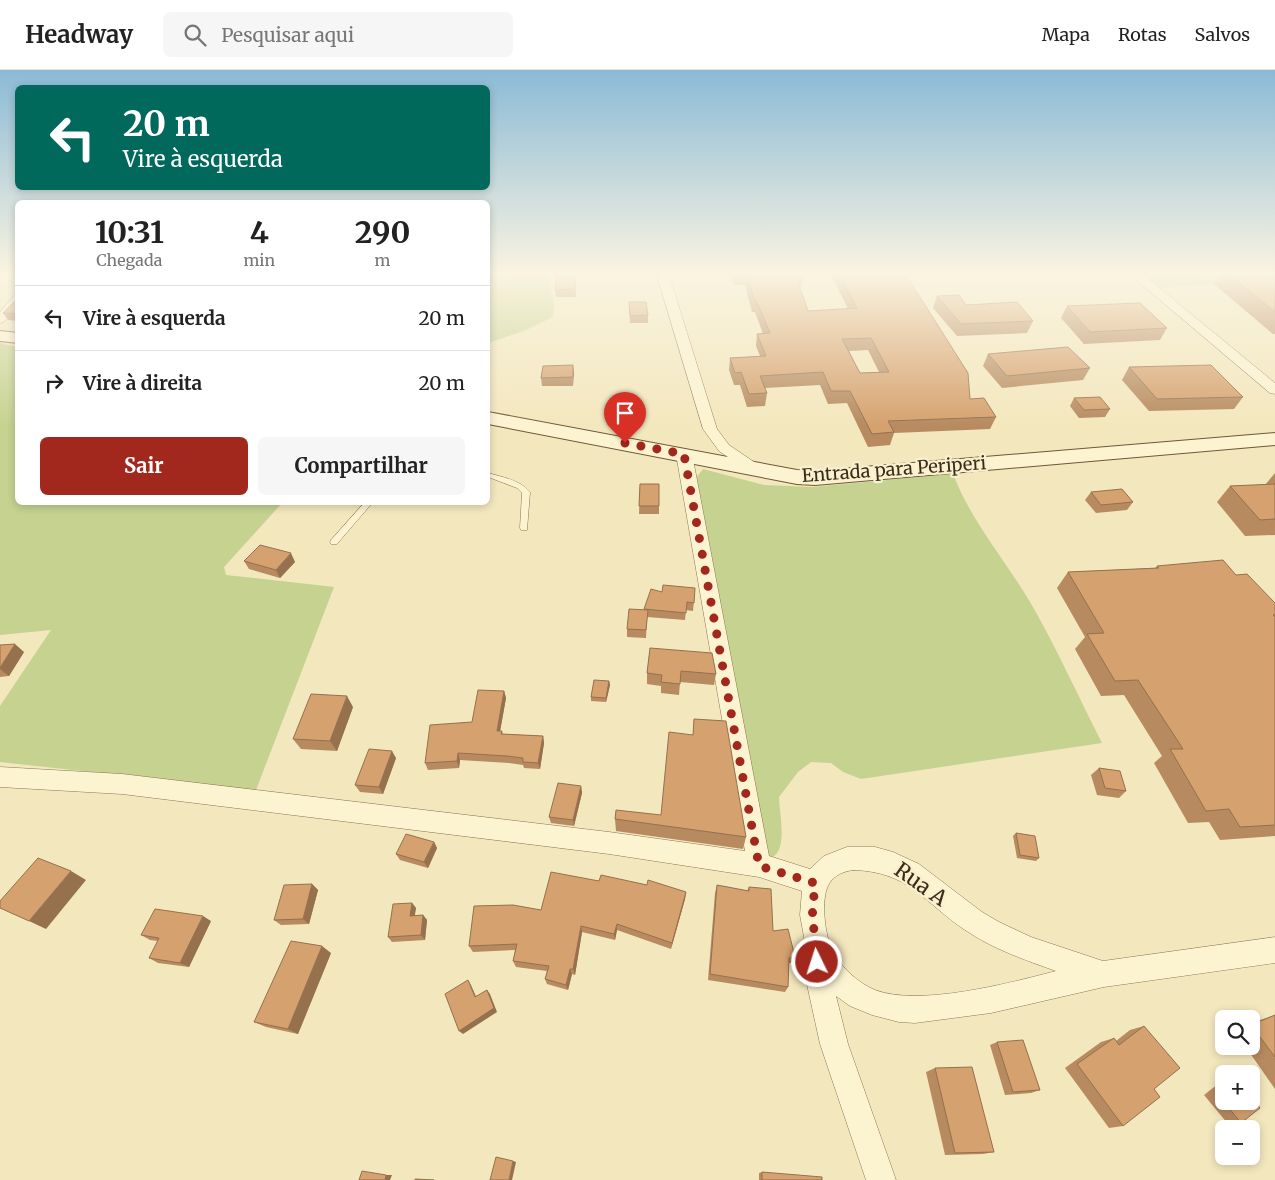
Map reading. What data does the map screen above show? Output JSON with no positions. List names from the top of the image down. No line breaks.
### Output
{"streets":{"main road":["Entrada para Periperi"],"street":["Rua A"]},"page":{"header":"Headway","search":"Pesquisar aqui","nav":["Mapa","Rotas","Salvos"],"turn":["20 m","Vire à esquerda"],"eta":["10:31","Chegada","4","min","290","m"],"list":[{"name":"Vire à esquerda","value":"20 m"},{"name":"Vire à direita","value":"20 m"}],"buttons":["Sair","Compartilhar"],"map_buttons":["+","−"]}}
